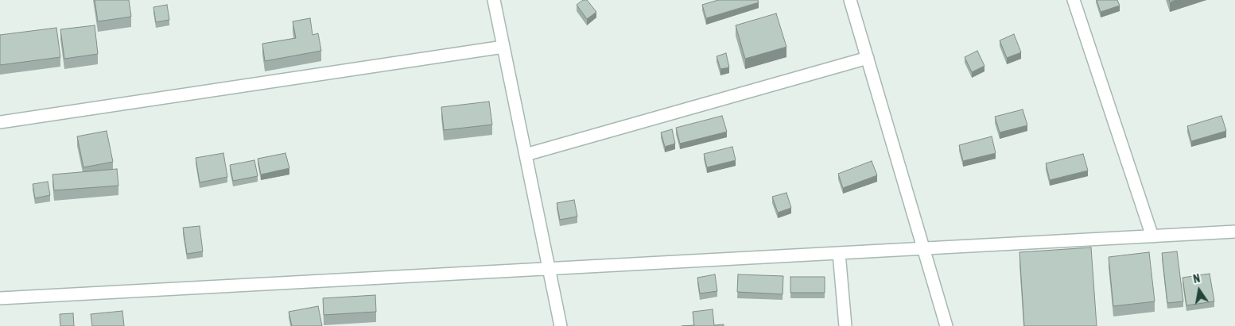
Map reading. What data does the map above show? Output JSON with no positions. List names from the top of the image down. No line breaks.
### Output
{"north":"top"}
